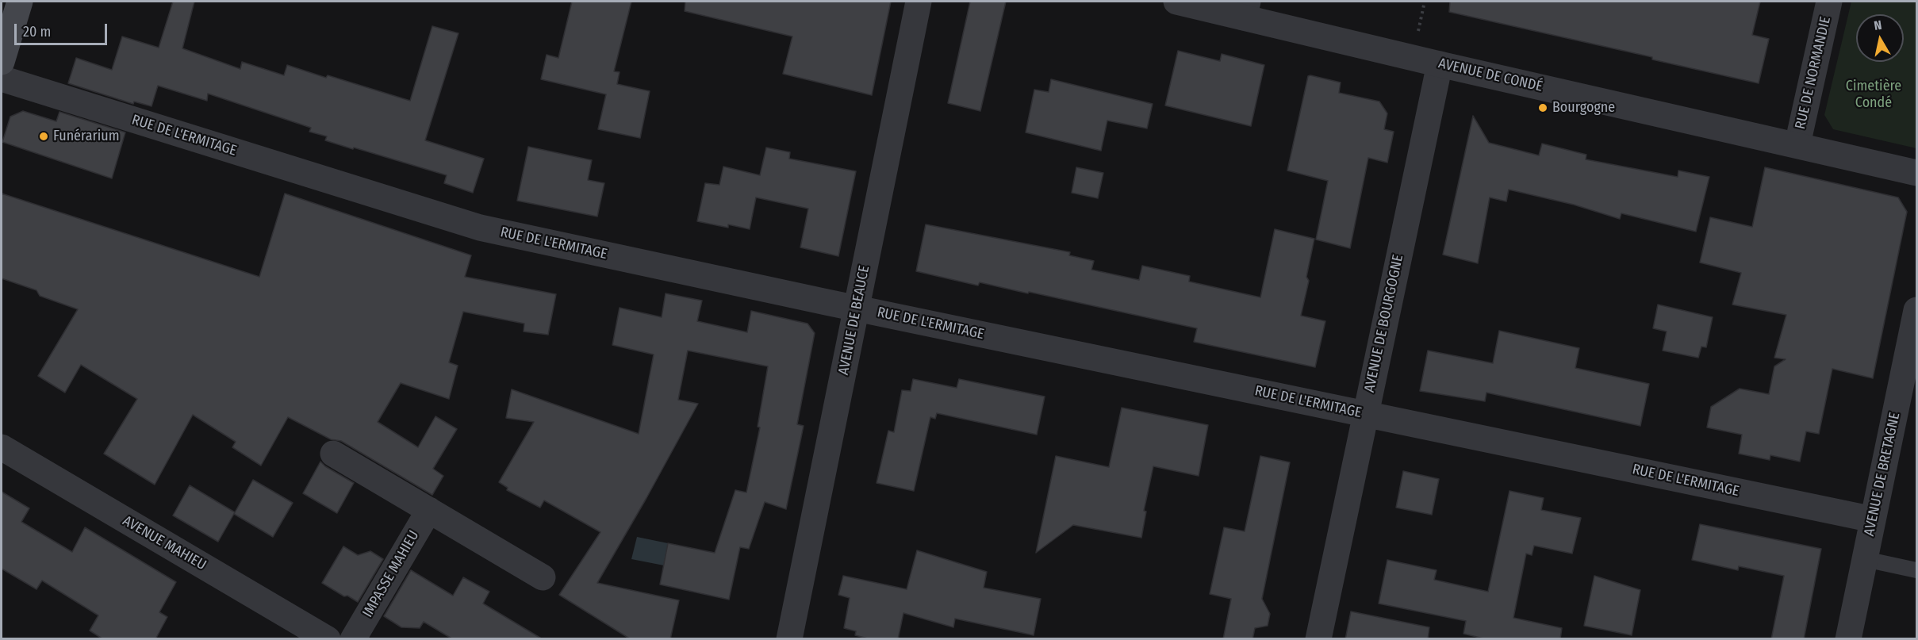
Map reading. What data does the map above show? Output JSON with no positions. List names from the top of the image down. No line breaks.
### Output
{"streets":{"street":["RUE DE NORMANDIE","AVENUE DE CONDÉ","RUE DE L'ERMITAGE","AVENUE DE BEAUCE","AVENUE DE BOURGOGNE","AVENUE DE BRETAGNE","AVENUE MAHIEU","IMPASSE MAHIEU"]},"crossings":[["RUE DE NORMANDIE","AVENUE DE CONDÉ"],["AVENUE DE CONDÉ","AVENUE DE BOURGOGNE"],["RUE DE L'ERMITAGE","AVENUE DE BEAUCE"],["RUE DE L'ERMITAGE","AVENUE DE BOURGOGNE"],["RUE DE L'ERMITAGE","AVENUE DE BRETAGNE"]],"parks":["Cimetière Condé"],"places":["Bourgogne","Funérarium"],"scale_bar":"20 m","north":"top"}
